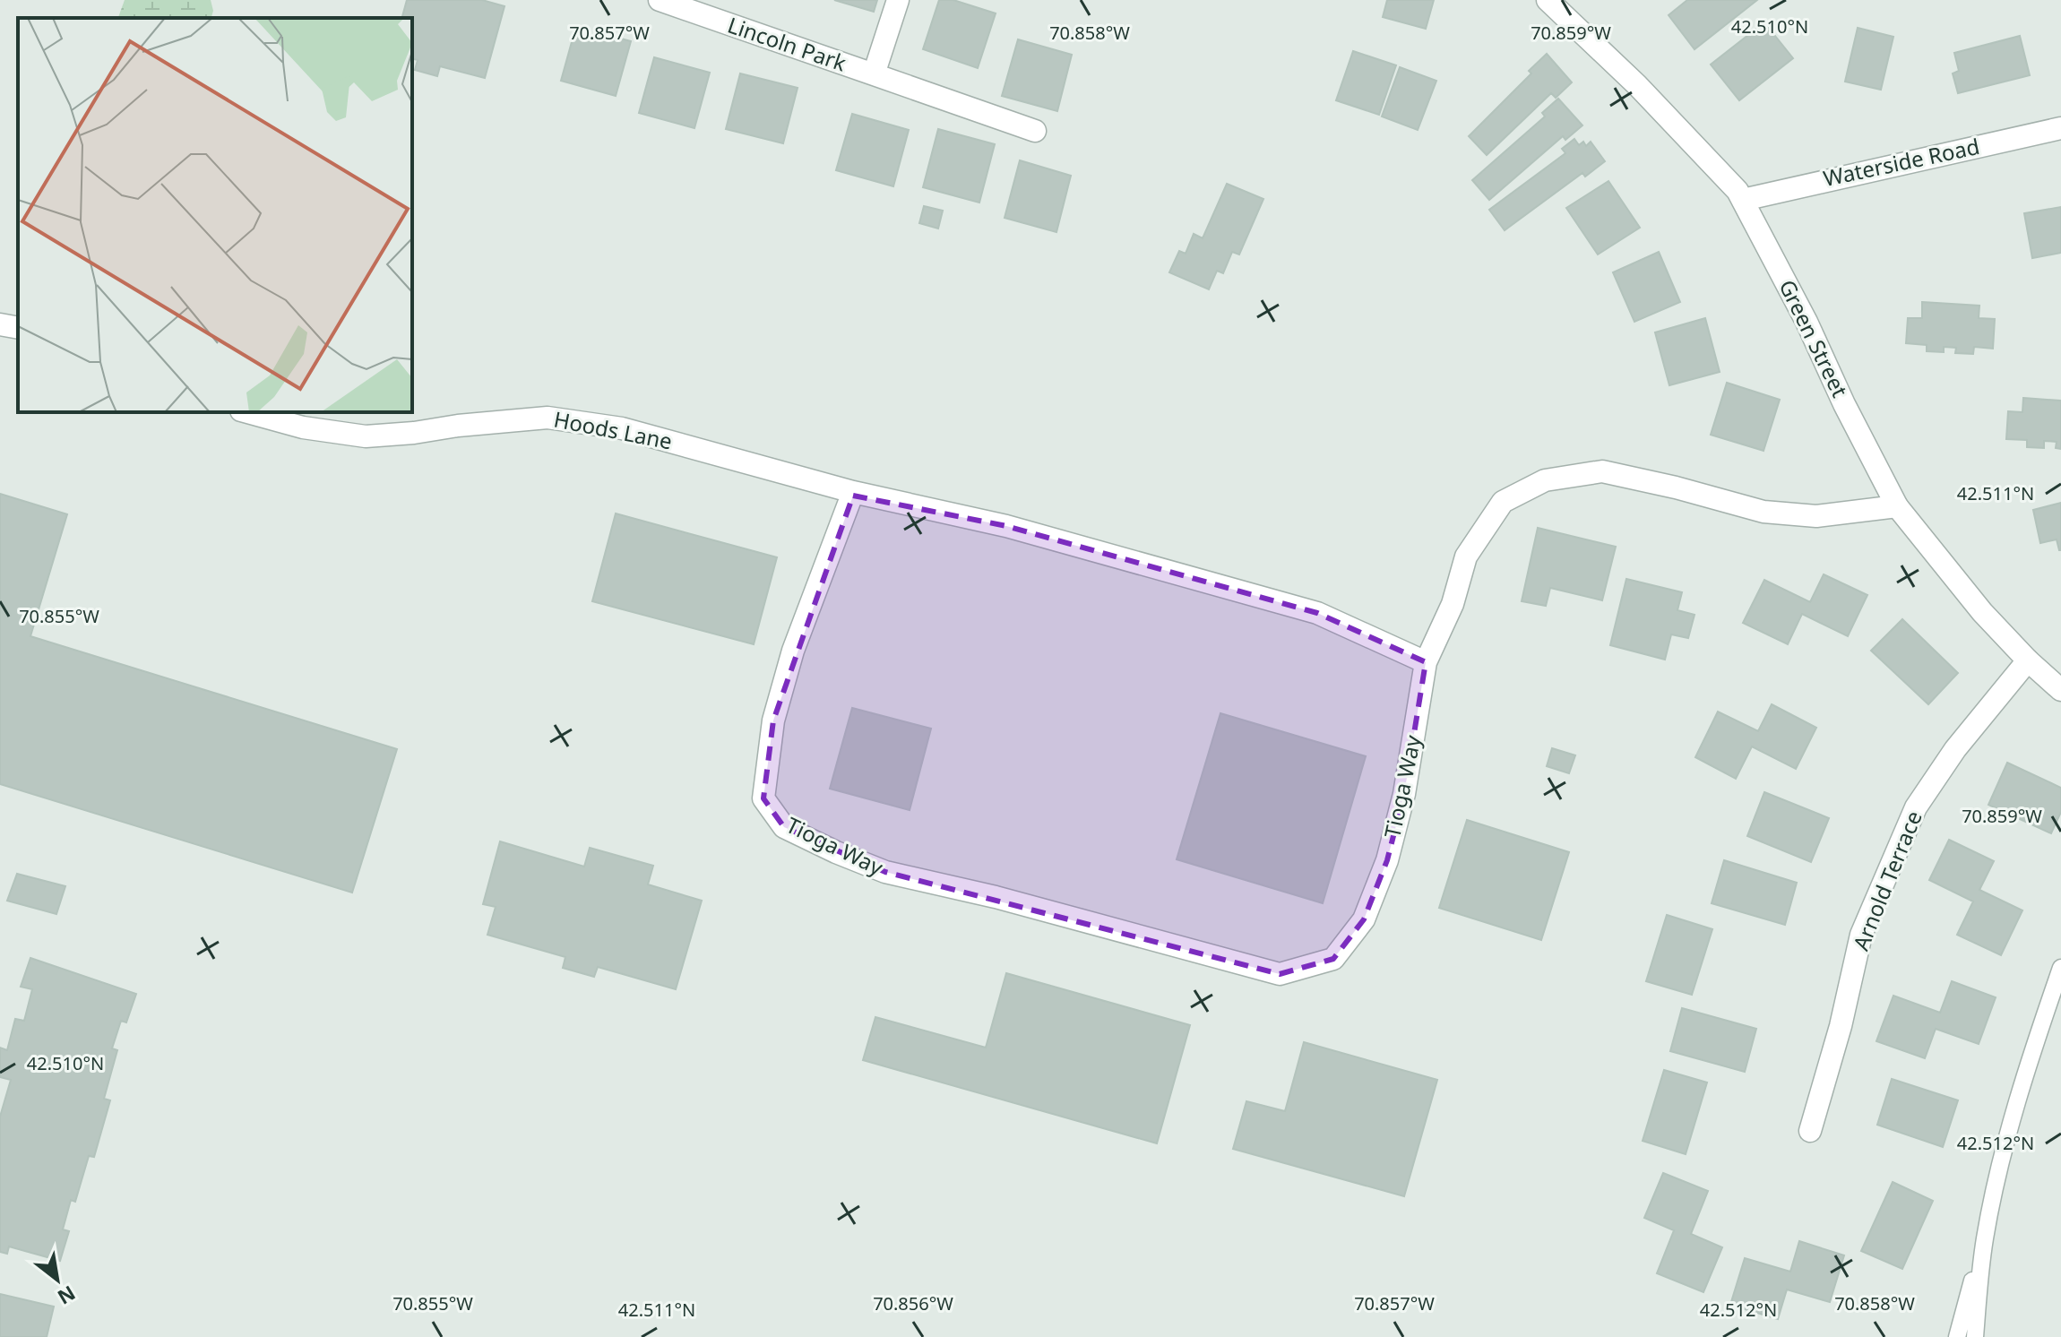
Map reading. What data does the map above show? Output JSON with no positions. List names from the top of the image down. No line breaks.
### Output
{"streets":{"street":["Lincoln Park","Waterside Road","Green Street","Hoods Lane","Tioga Way","Arnold Terrace"]},"crossings":[["Waterside Road","Green Street"],["Green Street","Tioga Way"],["Green Street","Arnold Terrace"],["Hoods Lane","Tioga Way"]],"north":"bottom right","coordinates":["42.510°N","70.857°W","70.858°W","70.859°W","42.511°N","70.855°W","42.512°N","70.856°W"]}
